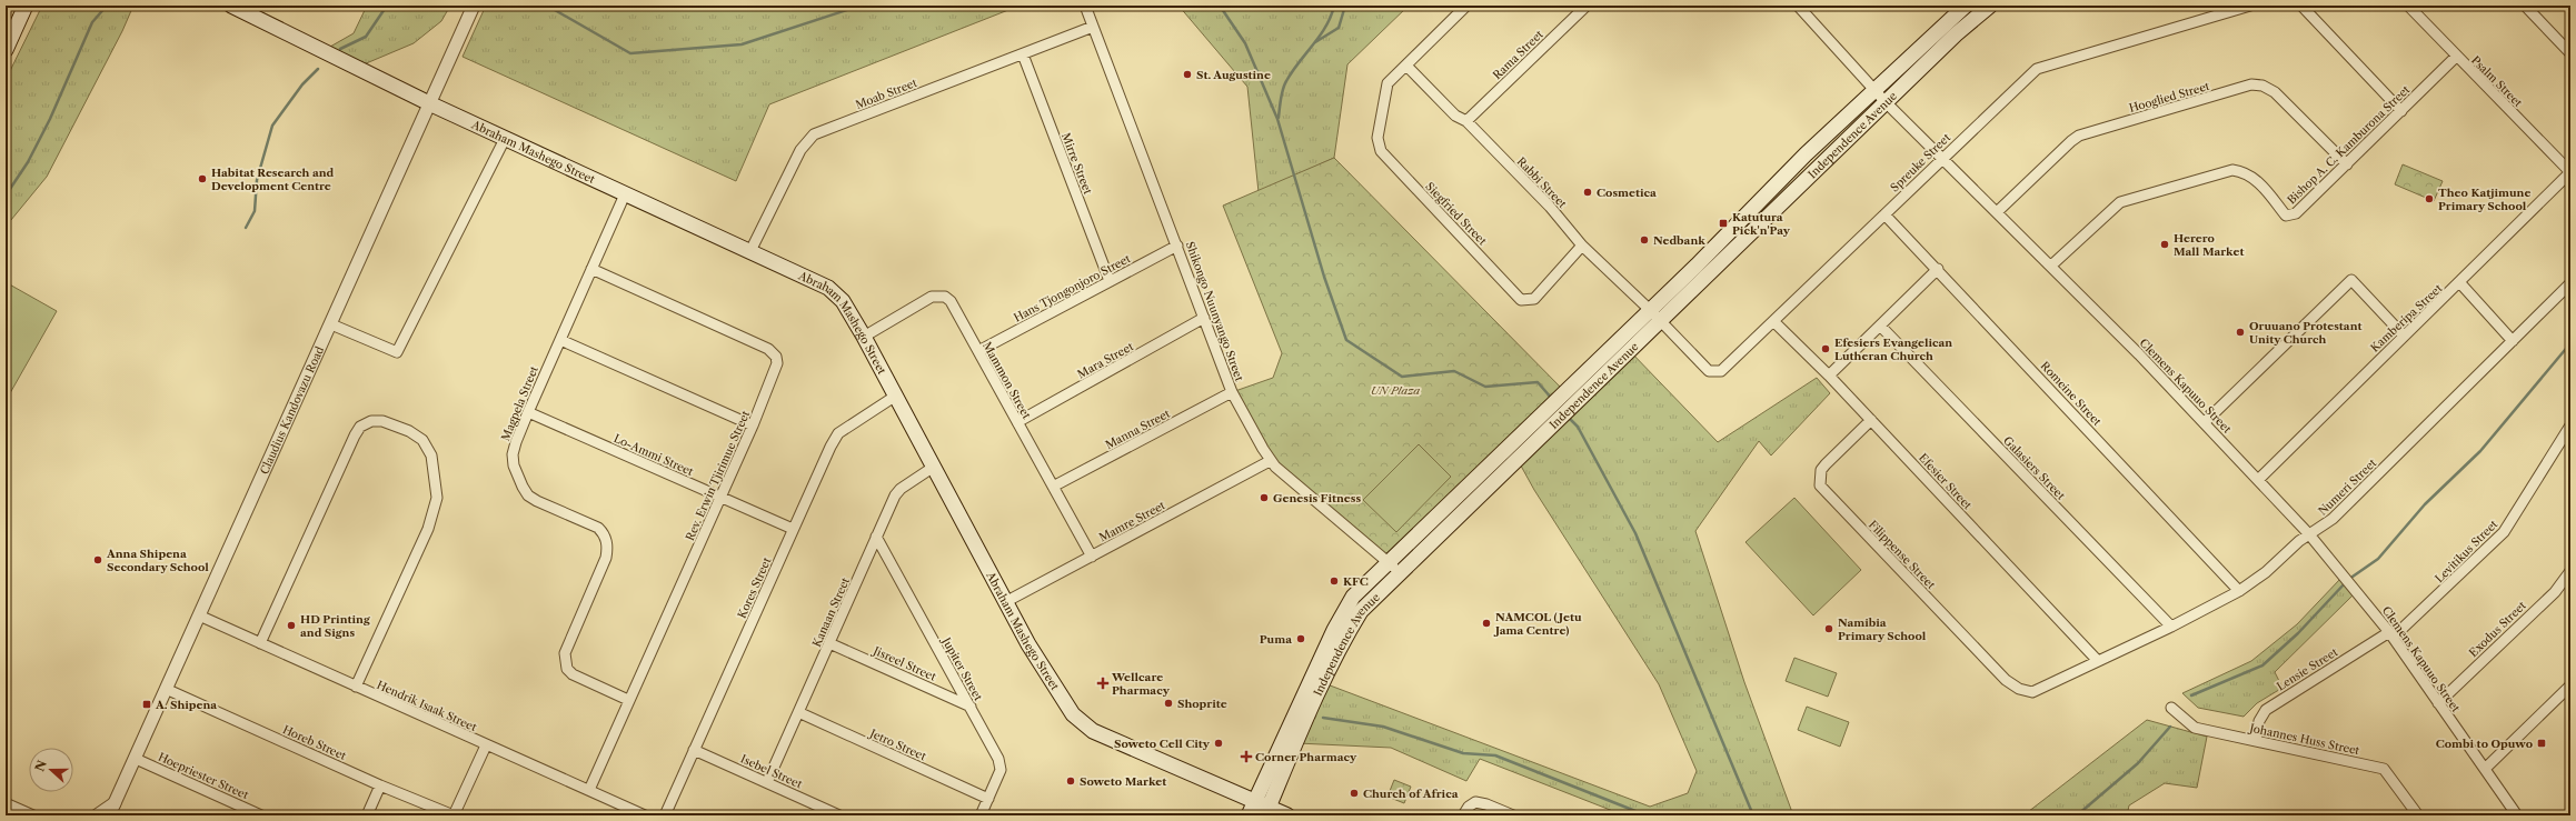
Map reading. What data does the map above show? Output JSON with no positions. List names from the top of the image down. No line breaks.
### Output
{"streets":{"main road":["Independence Avenue","Abraham Mashego Street"],"street":["Rama Street","Psalm Street","Moab Street","Hooglied Street","Bishop A. C. Kamburona Street","Spreuke Street","Mirre Street","Rabbi Street","Siegfried Street","Hans Tjongonjoro Street","Shikongo Nuunyango Street","Kamberipa Street","Mara Street","Mammon Street","Clemens Kapuuo Street","Romeine Street","Magpela Street","Claudius Kandovazu Road","Manna Street","Lo-Ammi Street","Galasiers Street","Rev. Erwin Tjirimue Street","Efesier Street","Numeri Street","Mamre Street","Levitikus Street","Filippense Street","Kores Street","Kanaan Street","Exodus Street","Jisreel Street","Jupiter Street","Lensie Street","Hendrik Isaak Street","Johannes Huss Street","Horeb Street","Jetro Street","Isebel Street","Hoepriester Street"]},"crossings":[["Rama Street","Rabbi Street"],["Psalm Street","Bishop A. C. Kamburona Street"],["Psalm Street","Kamberipa Street"],["Moab Street","Abraham Mashego Street"],["Moab Street","Mirre Street"],["Moab Street","Shikongo Nuunyango Street"],["Hooglied Street","Bishop A. C. Kamburona Street"],["Hooglied Street","Clemens Kapuuo Street"],["Independence Avenue","Abraham Mashego Street"],["Independence Avenue","Spreuke Street"],["Independence Avenue","Rabbi Street"],["Independence Avenue","Shikongo Nuunyango Street"],["Independence Avenue","Clemens Kapuuo Street"],["Bishop A. C. Kamburona Street","Clemens Kapuuo Street"],["Abraham Mashego Street","Mammon Street"],["Abraham Mashego Street","Magpela Street"],["Abraham Mashego Street","Claudius Kandovazu Road"],["Abraham Mashego Street","Mamre Street"],["Abraham Mashego Street","Kores Street"],["Abraham Mashego Street","Kanaan Street"],["Spreuke Street","Rabbi Street"],["Spreuke Street","Clemens Kapuuo Street"],["Spreuke Street","Romeine Street"],["Spreuke Street","Efesier Street"],["Mirre Street","Hans Tjongonjoro Street"],["Rabbi Street","Siegfried Street"],["Hans Tjongonjoro Street","Shikongo Nuunyango Street"],["Hans Tjongonjoro Street","Mammon Street"],["Shikongo Nuunyango Street","Mara Street"],["Shikongo Nuunyango Street","Manna Street"],["Shikongo Nuunyango Street","Mamre Street"],["Kamberipa Street","Clemens Kapuuo Street"],["Mara Street","Mammon Street"],["Mammon Street","Manna Street"],["Mammon Street","Mamre Street"],["Clemens Kapuuo Street","Numeri Street"],["Clemens Kapuuo Street","Levitikus Street"],["Clemens Kapuuo Street","Exodus Street"],["Clemens Kapuuo Street","Lensie Street"],["Romeine Street","Numeri Street"],["Magpela Street","Lo-Ammi Street"],["Magpela Street","Rev. Erwin Tjirimue Street"],["Claudius Kandovazu Road","Hendrik Isaak Street"],["Claudius Kandovazu Road","Horeb Street"],["Claudius Kandovazu Road","Hoepriester Street"],["Lo-Ammi Street","Rev. Erwin Tjirimue Street"],["Lo-Ammi Street","Kores Street"],["Galasiers Street","Numeri Street"],["Rev. Erwin Tjirimue Street","Hendrik Isaak Street"],["Efesier Street","Numeri Street"],["Efesier Street","Filippense Street"],["Numeri Street","Filippense Street"],["Levitikus Street","Lensie Street"],["Kores Street","Isebel Street"],["Kanaan Street","Jisreel Street"],["Kanaan Street","Jupiter Street"],["Kanaan Street","Jetro Street"],["Kanaan Street","Isebel Street"],["Jisreel Street","Jupiter Street"],["Jupiter Street","Jetro Street"],["Lensie Street","Johannes Huss Street"]],"parks":["UN Plaza"],"places":{"other":["St. Augustine","Habitat Research and Development Centre","Cosmetica","Theo Katjimune Primary School","Nedbank","Herero Mall Market","Oruuano Protestant Unity Church","Efesiers Evangelican Lutheran Church","Genesis Fitness","Anna Shipena Secondary School","KFC","NAMCOL (Jetu Jama Centre)","HD Printing and Signs","Namibia Primary School","Puma","Shoprite","Soweto Cell City","Soweto Market","Church of Africa"],"transit":["Katutura Pick'n'Pay","A. Shipena","Combi to Opuwo"],"health":["Wellcare Pharmacy","Corner Pharmacy"]},"north":"left"}
